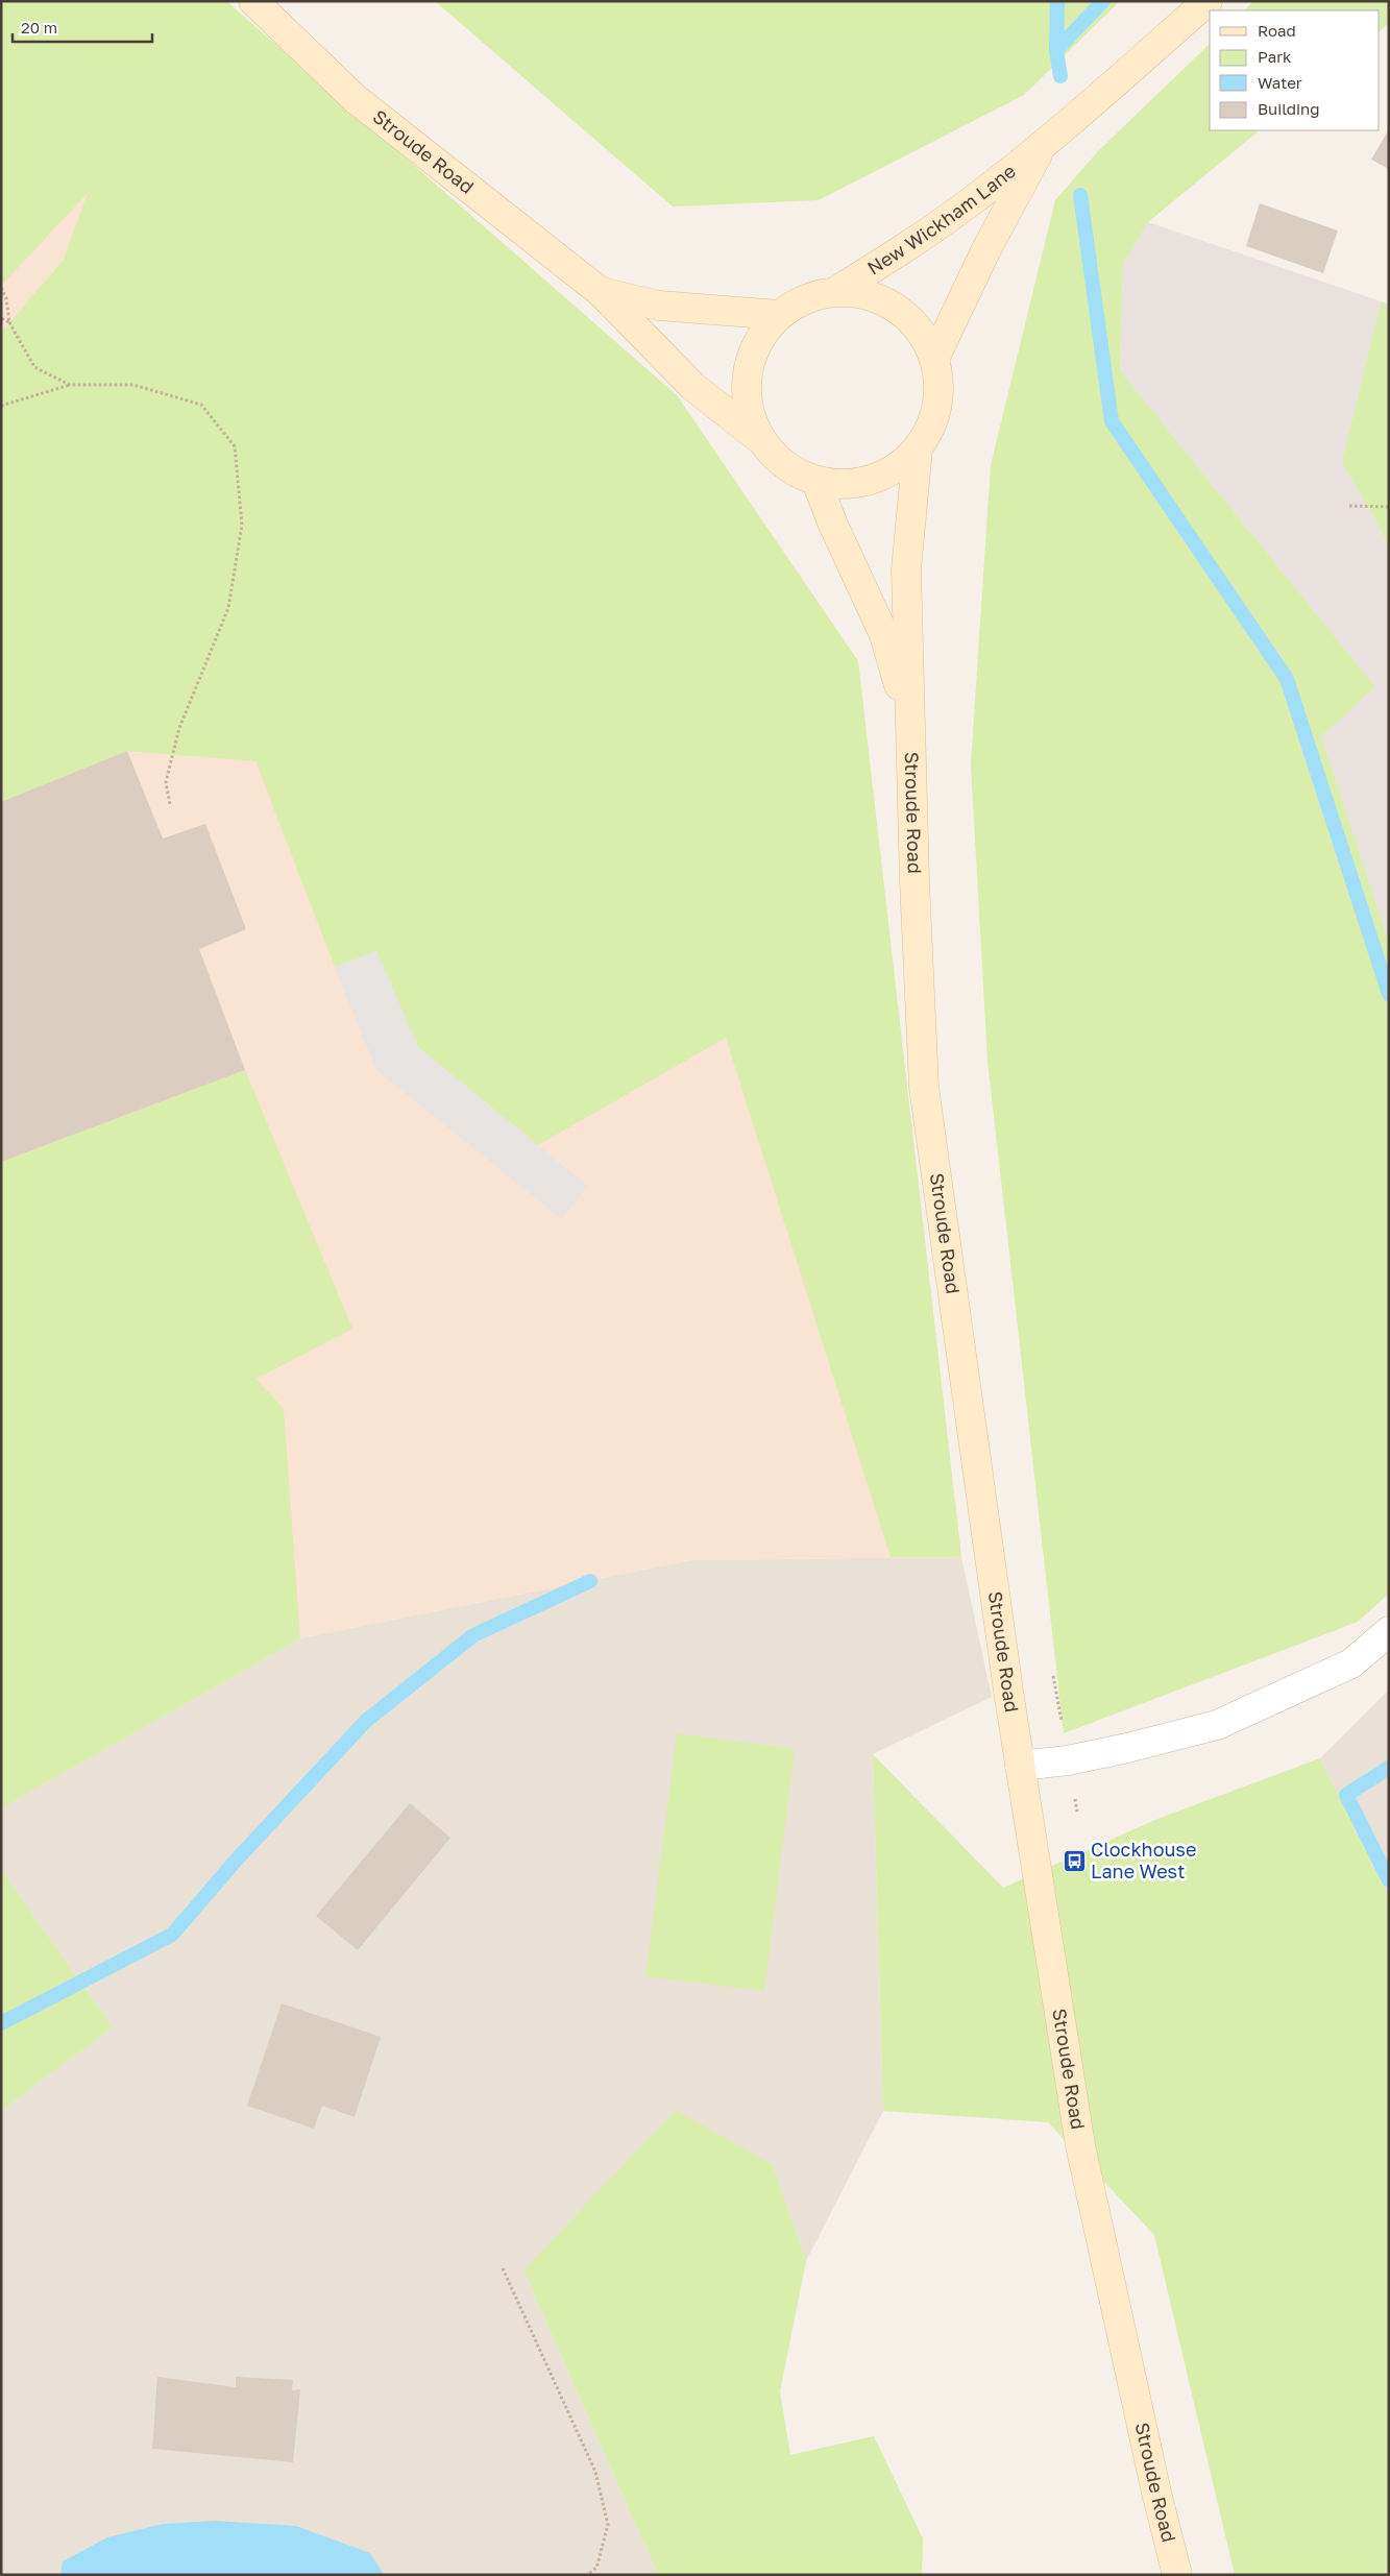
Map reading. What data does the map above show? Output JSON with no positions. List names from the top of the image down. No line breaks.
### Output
{"streets":{"street":["Stroude Road","New Wickham Lane"]},"places":{"bus stop":["Clockhouse Lane West"]},"legend":["Road","Park","Water","Building"],"scale_bar":"20 m"}
